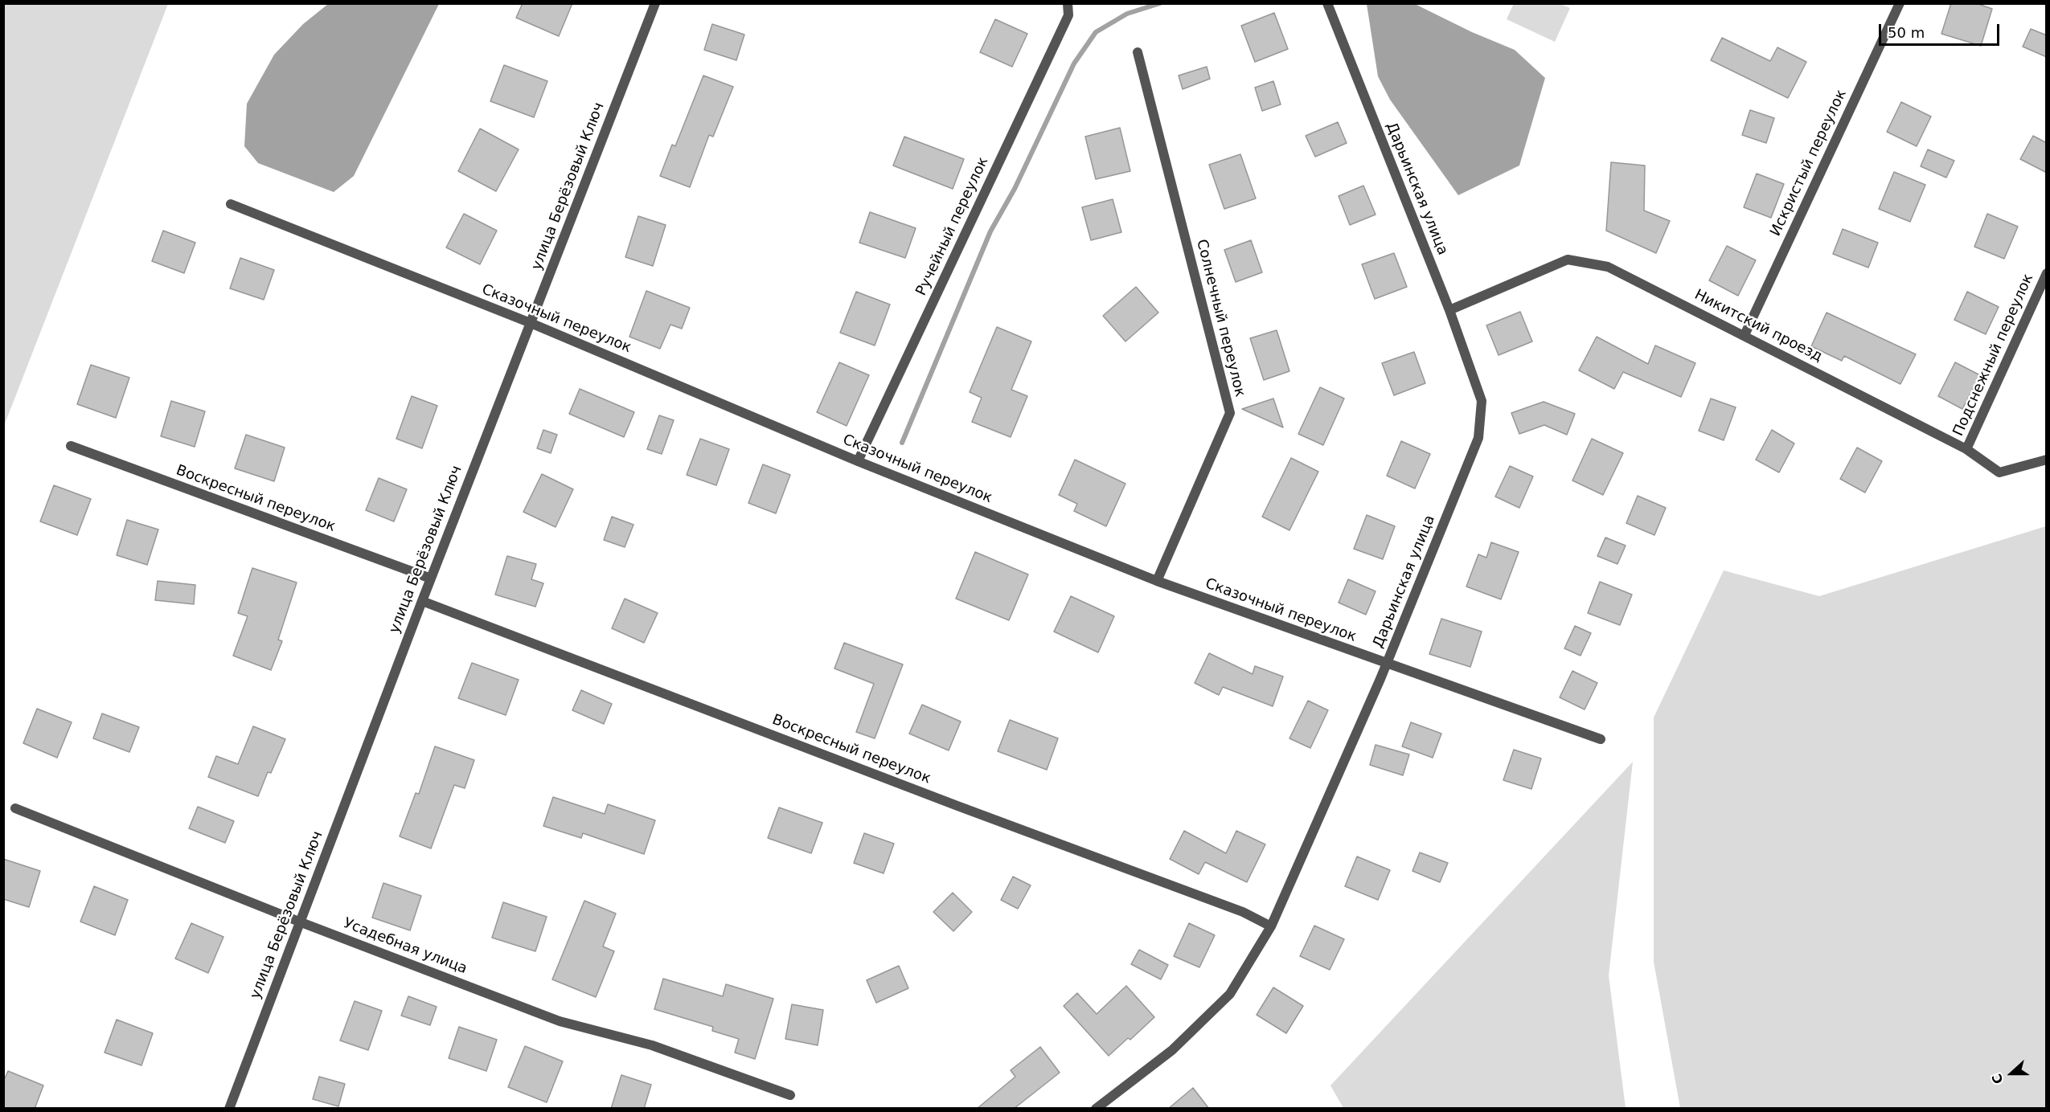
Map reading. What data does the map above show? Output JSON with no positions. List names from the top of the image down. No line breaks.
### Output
{"streets":{"street":["Искристый переулок","улица Берёзовый Ключ","Дарьинская улица","Ручейный переулок","Солнечный переулок","Сказочный переулок","Никитский проезд","Подснежный переулок","Воскресный переулок","Усадебная улица"]},"crossings":[["Искристый переулок","Никитский проезд"],["улица Берёзовый Ключ","Сказочный переулок"],["улица Берёзовый Ключ","Воскресный переулок"],["улица Берёзовый Ключ","Усадебная улица"],["Дарьинская улица","Сказочный переулок"],["Дарьинская улица","Никитский проезд"],["Дарьинская улица","Воскресный переулок"],["Ручейный переулок","Сказочный переулок"],["Солнечный переулок","Сказочный переулок"],["Никитский проезд","Подснежный переулок"]],"scale_bar":"50 m","north":"left"}
